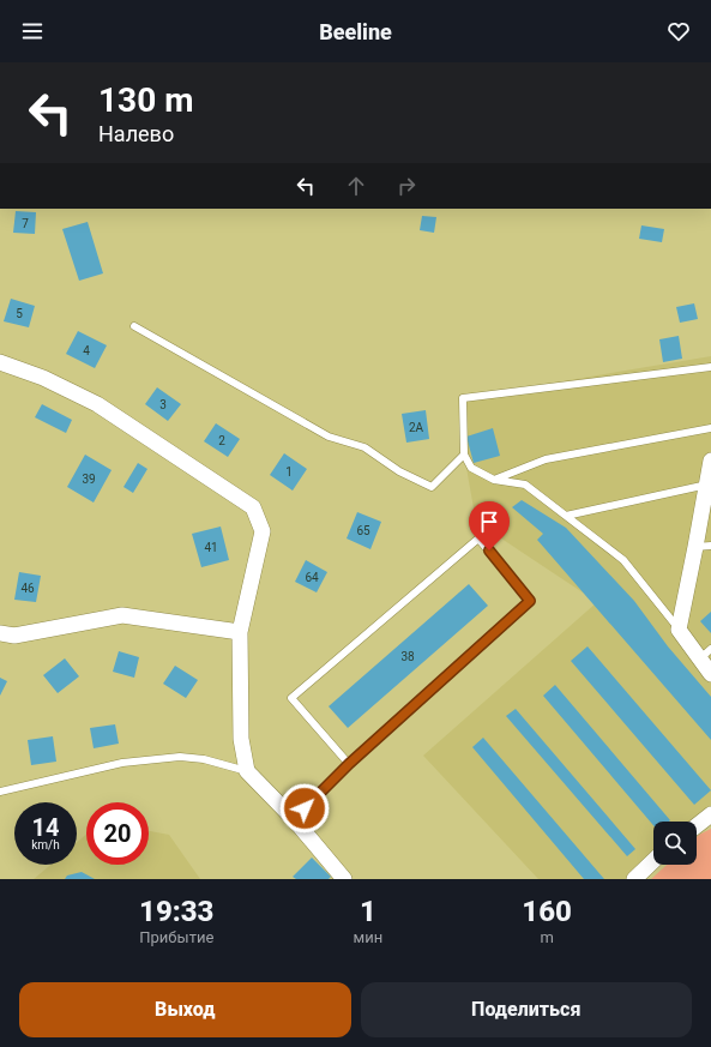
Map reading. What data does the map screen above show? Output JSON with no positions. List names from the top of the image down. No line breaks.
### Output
{"house_numbers":["7","5","4","3","2А","2","1","39","65","41","64","46","38"],"page":{"header":"Beeline","turn":["130 m","Налево"],"speed":"14 km/h","limit":"20","eta":["19:33","Прибытие","1","мин","160","m"],"buttons":["Выход","Поделиться"]}}
